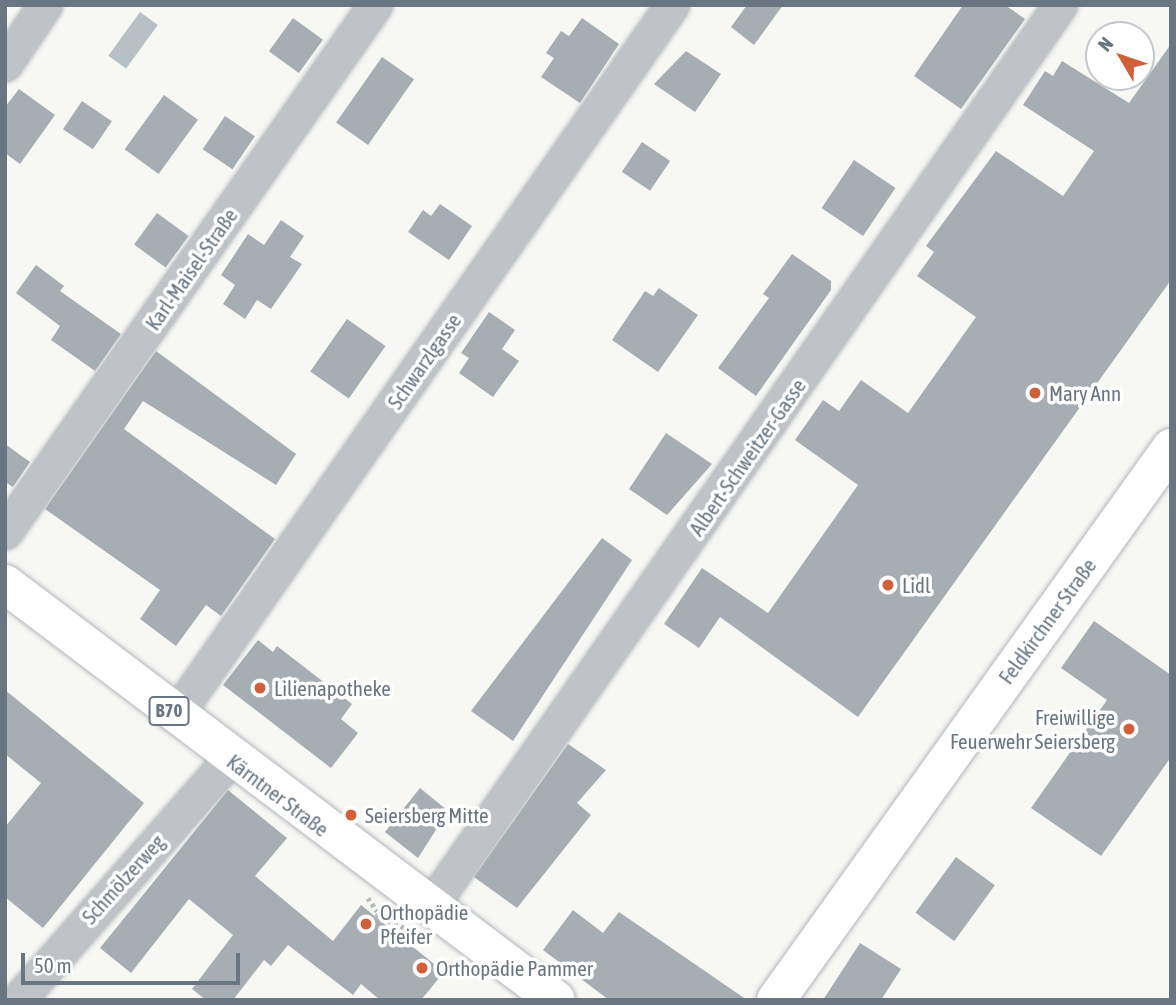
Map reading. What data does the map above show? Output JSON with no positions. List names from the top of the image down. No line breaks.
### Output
{"streets":{"main road":["Feldkirchner Straße","B70","Kärntner Straße"],"street":["Karl-Maisel-Straße","Schwarzlgasse","Albert-Schweitzer-Gasse","Schmölzerweg"]},"crossings":[["Schwarzlgasse","Kärntner Straße"],["Albert-Schweitzer-Gasse","Kärntner Straße"],["Kärntner Straße","Schmölzerweg"]],"places":["Mary Ann","Lidl","Lilienapotheke","Freiwillige Feuerwehr Seiersberg","Seiersberg Mitte","Orthopädie Pfeifer","Orthopädie Pammer"],"scale_bar":"50 m","north":"top left"}
